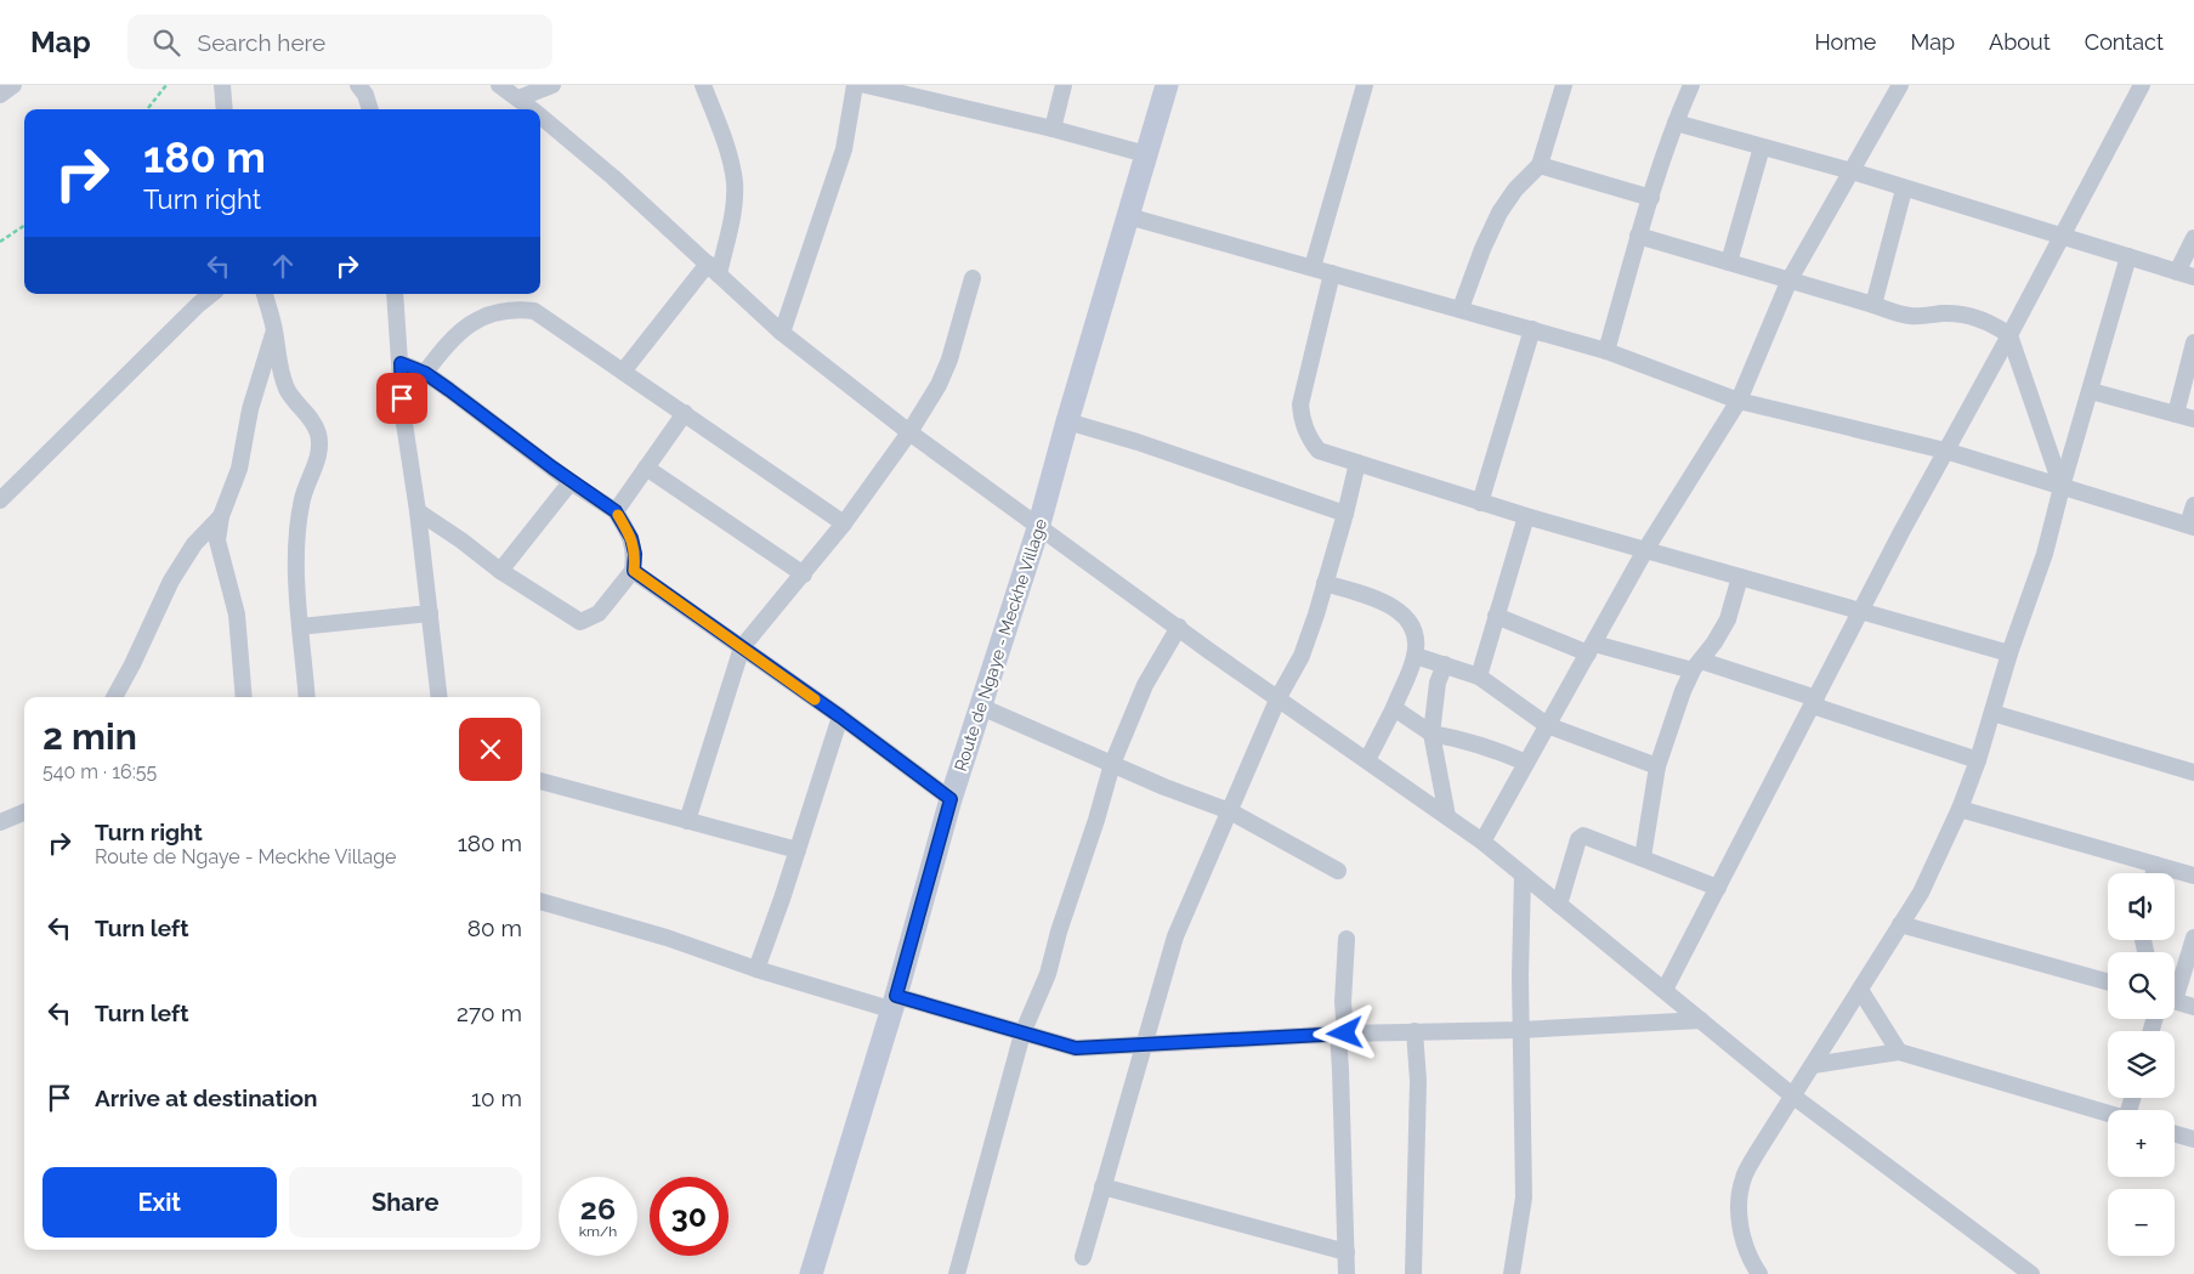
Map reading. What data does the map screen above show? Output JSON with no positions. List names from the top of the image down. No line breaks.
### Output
{"streets":{"main road":["Route de Ngaye - Meckhe Village"]},"page":{"header":"Map","search":"Search here","nav":["Home","Map","About","Contact"],"turn":["180 m","Turn right"],"heading":["2 min","540 m · 16:55"],"list":[{"name":"Turn right","note":"Route de Ngaye - Meckhe Village","value":"180 m"},{"name":"Turn left","value":"80 m"},{"name":"Turn left","value":"270 m"},{"name":"Arrive at destination","value":"10 m"}],"map_buttons":["+","−"],"buttons":["Exit","Share"],"speed":"26 km/h","limit":"30"}}
